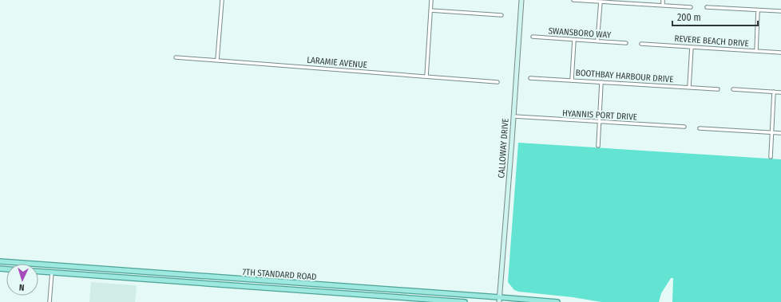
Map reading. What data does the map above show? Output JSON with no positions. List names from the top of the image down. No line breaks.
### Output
{"streets":{"main road":["CALLOWAY DRIVE","7TH STANDARD ROAD"],"street":["SWANSBORO WAY","REVERE BEACH DRIVE","LARAMIE AVENUE","BOOTHBAY HARBOUR DRIVE","HYANNIS PORT DRIVE"]},"crossings":[["HYANNIS PORT DRIVE","CALLOWAY DRIVE"],["CALLOWAY DRIVE","7TH STANDARD ROAD"]],"scale_bar":"200 m","north":"bottom"}
